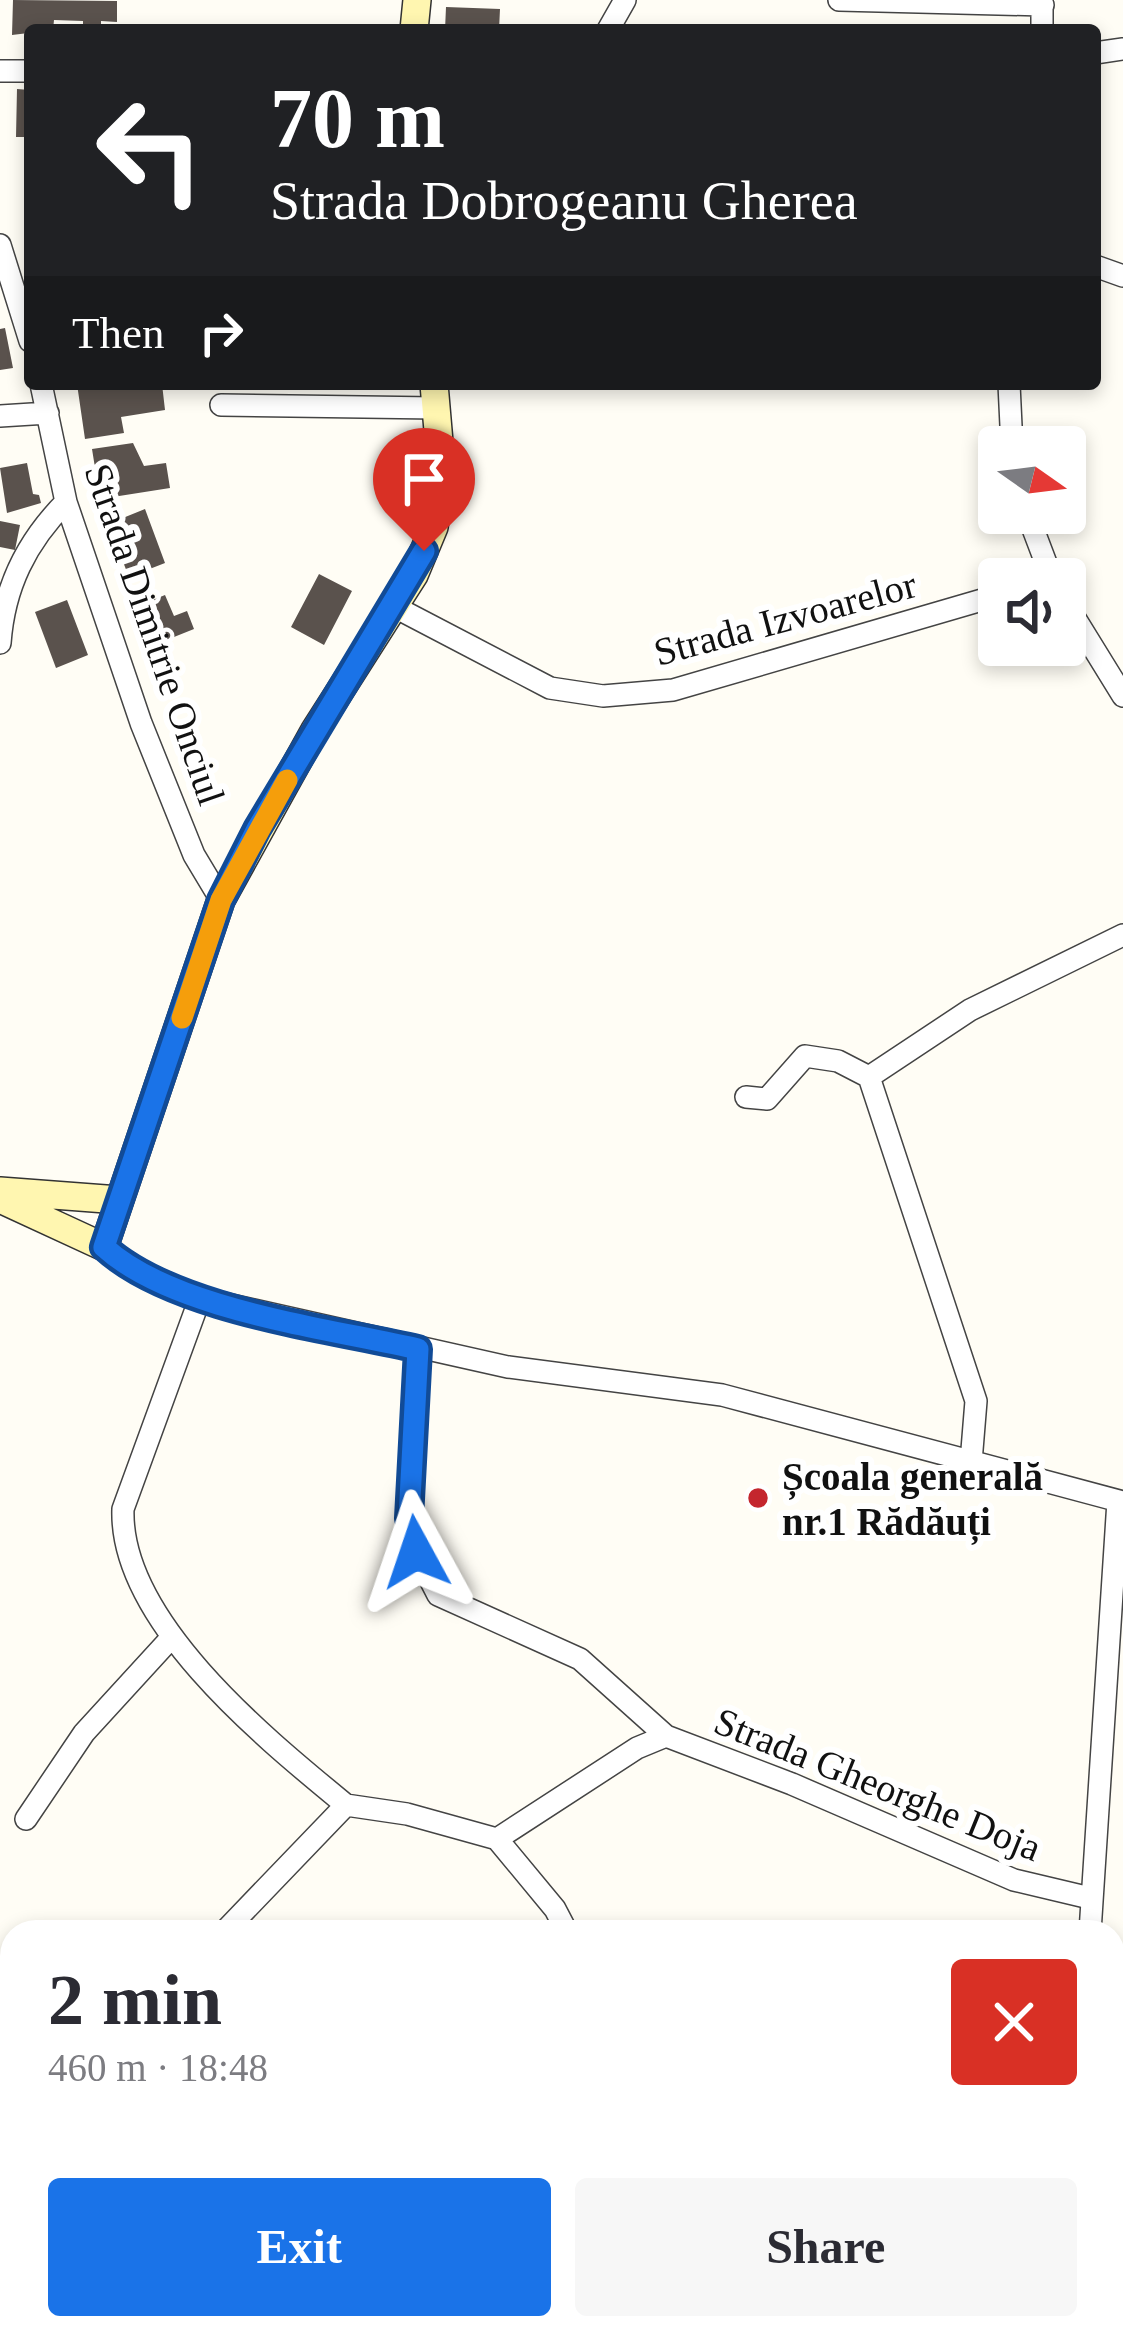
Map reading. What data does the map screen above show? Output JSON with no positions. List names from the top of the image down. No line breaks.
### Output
{"streets":{"street":["Strada Izvoarelor","Strada Dimitrie Onciul","Strada Gheorghe Doja"]},"places":["Școala generală nr.1 Rădăuți"],"north":"right","page":{"turn":["70 m","Strada Dobrogeanu Gherea"],"then":"Then","heading":["2 min","460 m · 18:48"],"buttons":["Exit","Share"]}}
